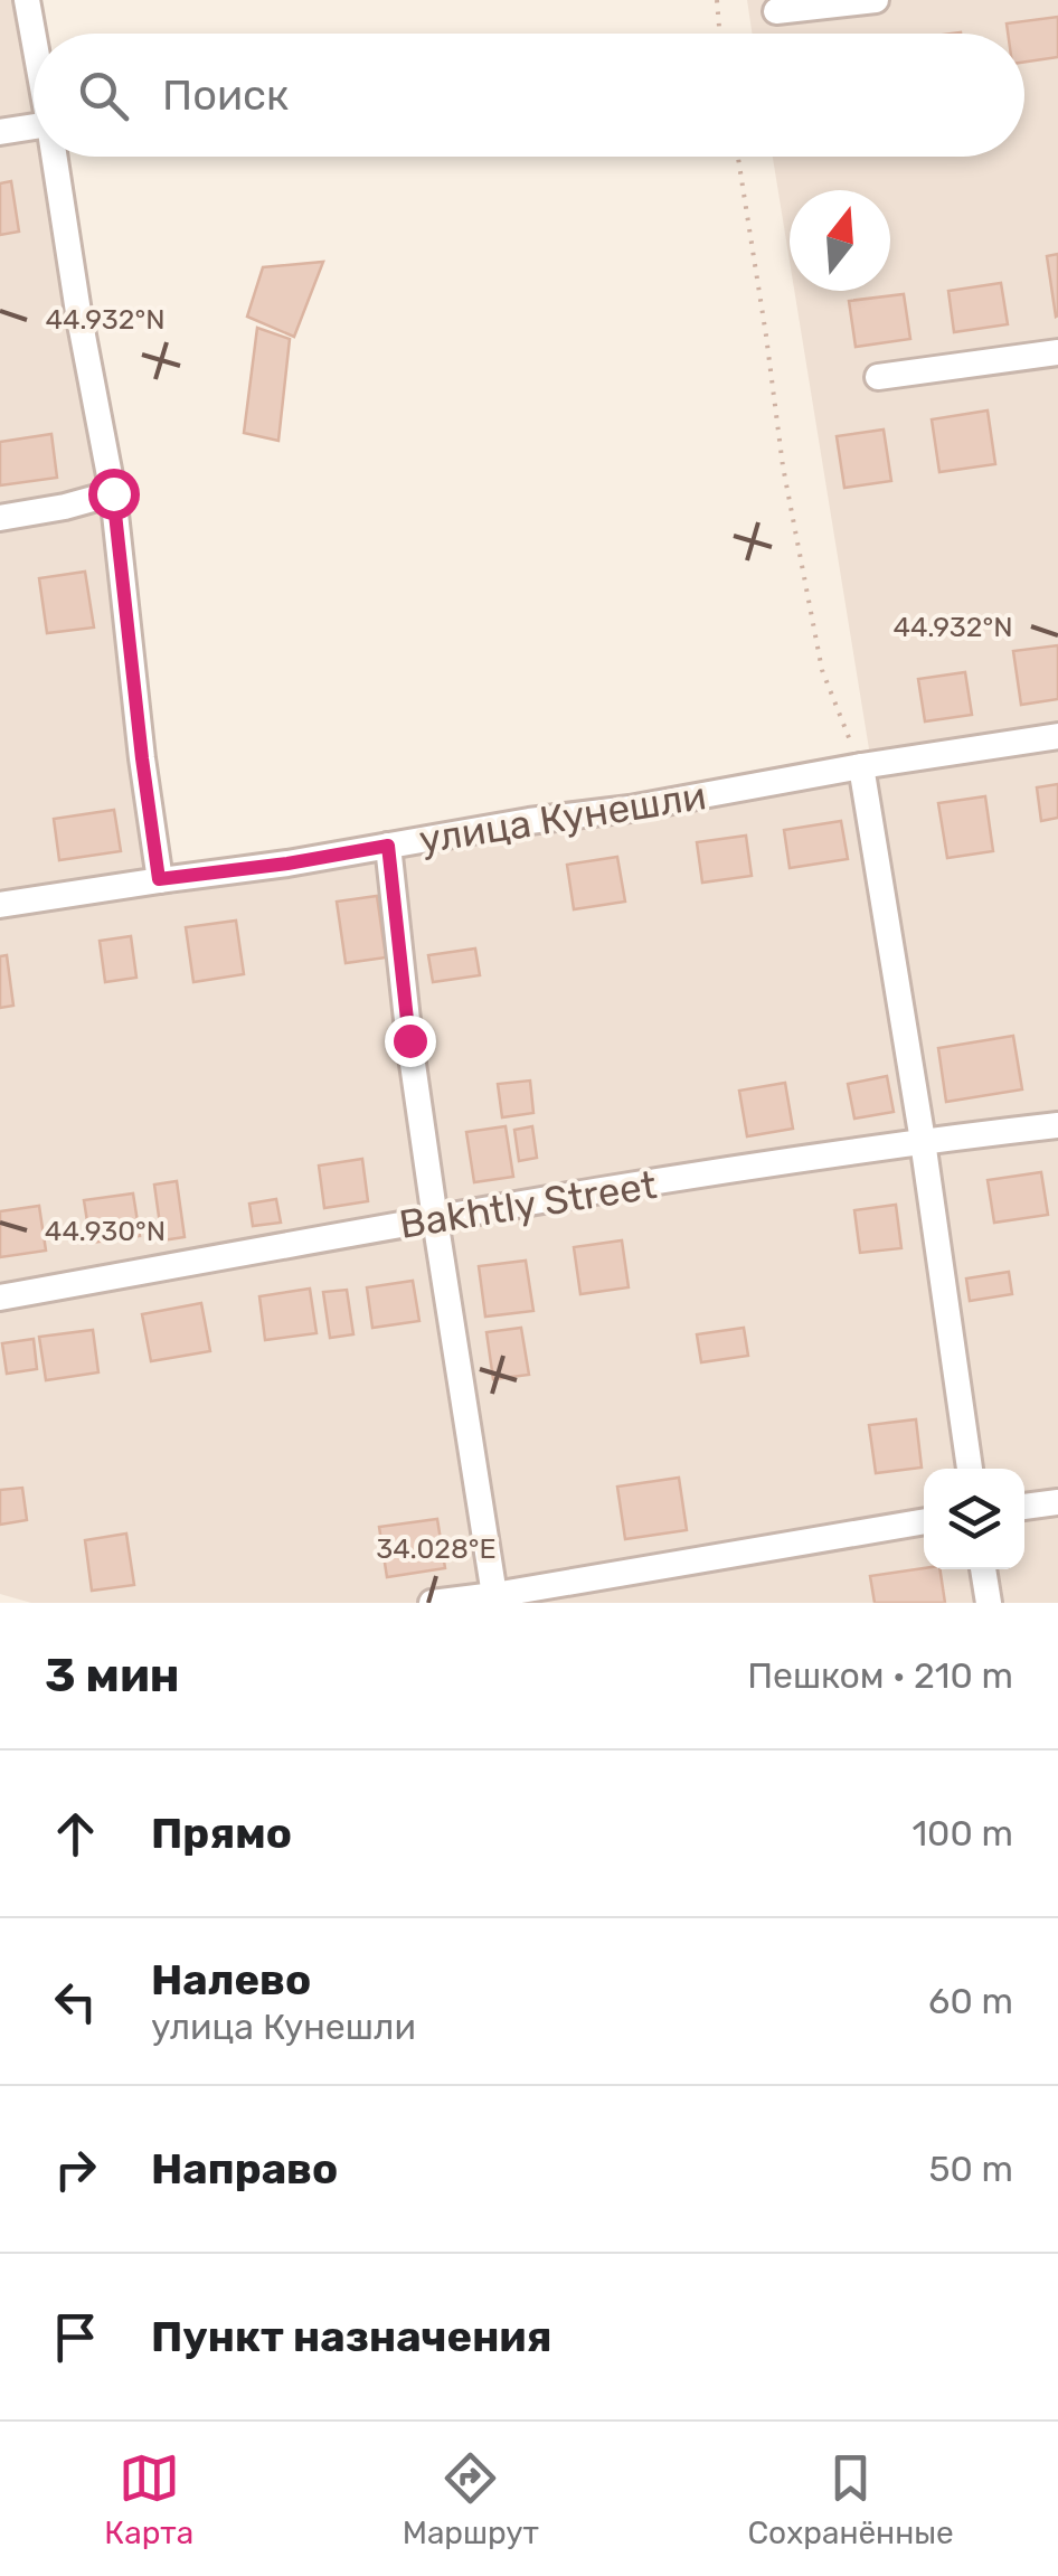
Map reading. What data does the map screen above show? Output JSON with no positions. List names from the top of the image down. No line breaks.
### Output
{"streets":{"street":["улица Кунешли","Bakhtly Street"]},"north":"top","page":{"search":"Поиск","heading":["3 мин","Пешком · 210 m"],"list":[["Прямо","100 m"],["Налево","улица Кунешли","60 m"],["Направо","50 m"],"Пункт назначения"],"nav":["Карта","Маршрут","Сохранённые"]},"coordinates":["44.932°N","44.930°N","34.028°E"]}
